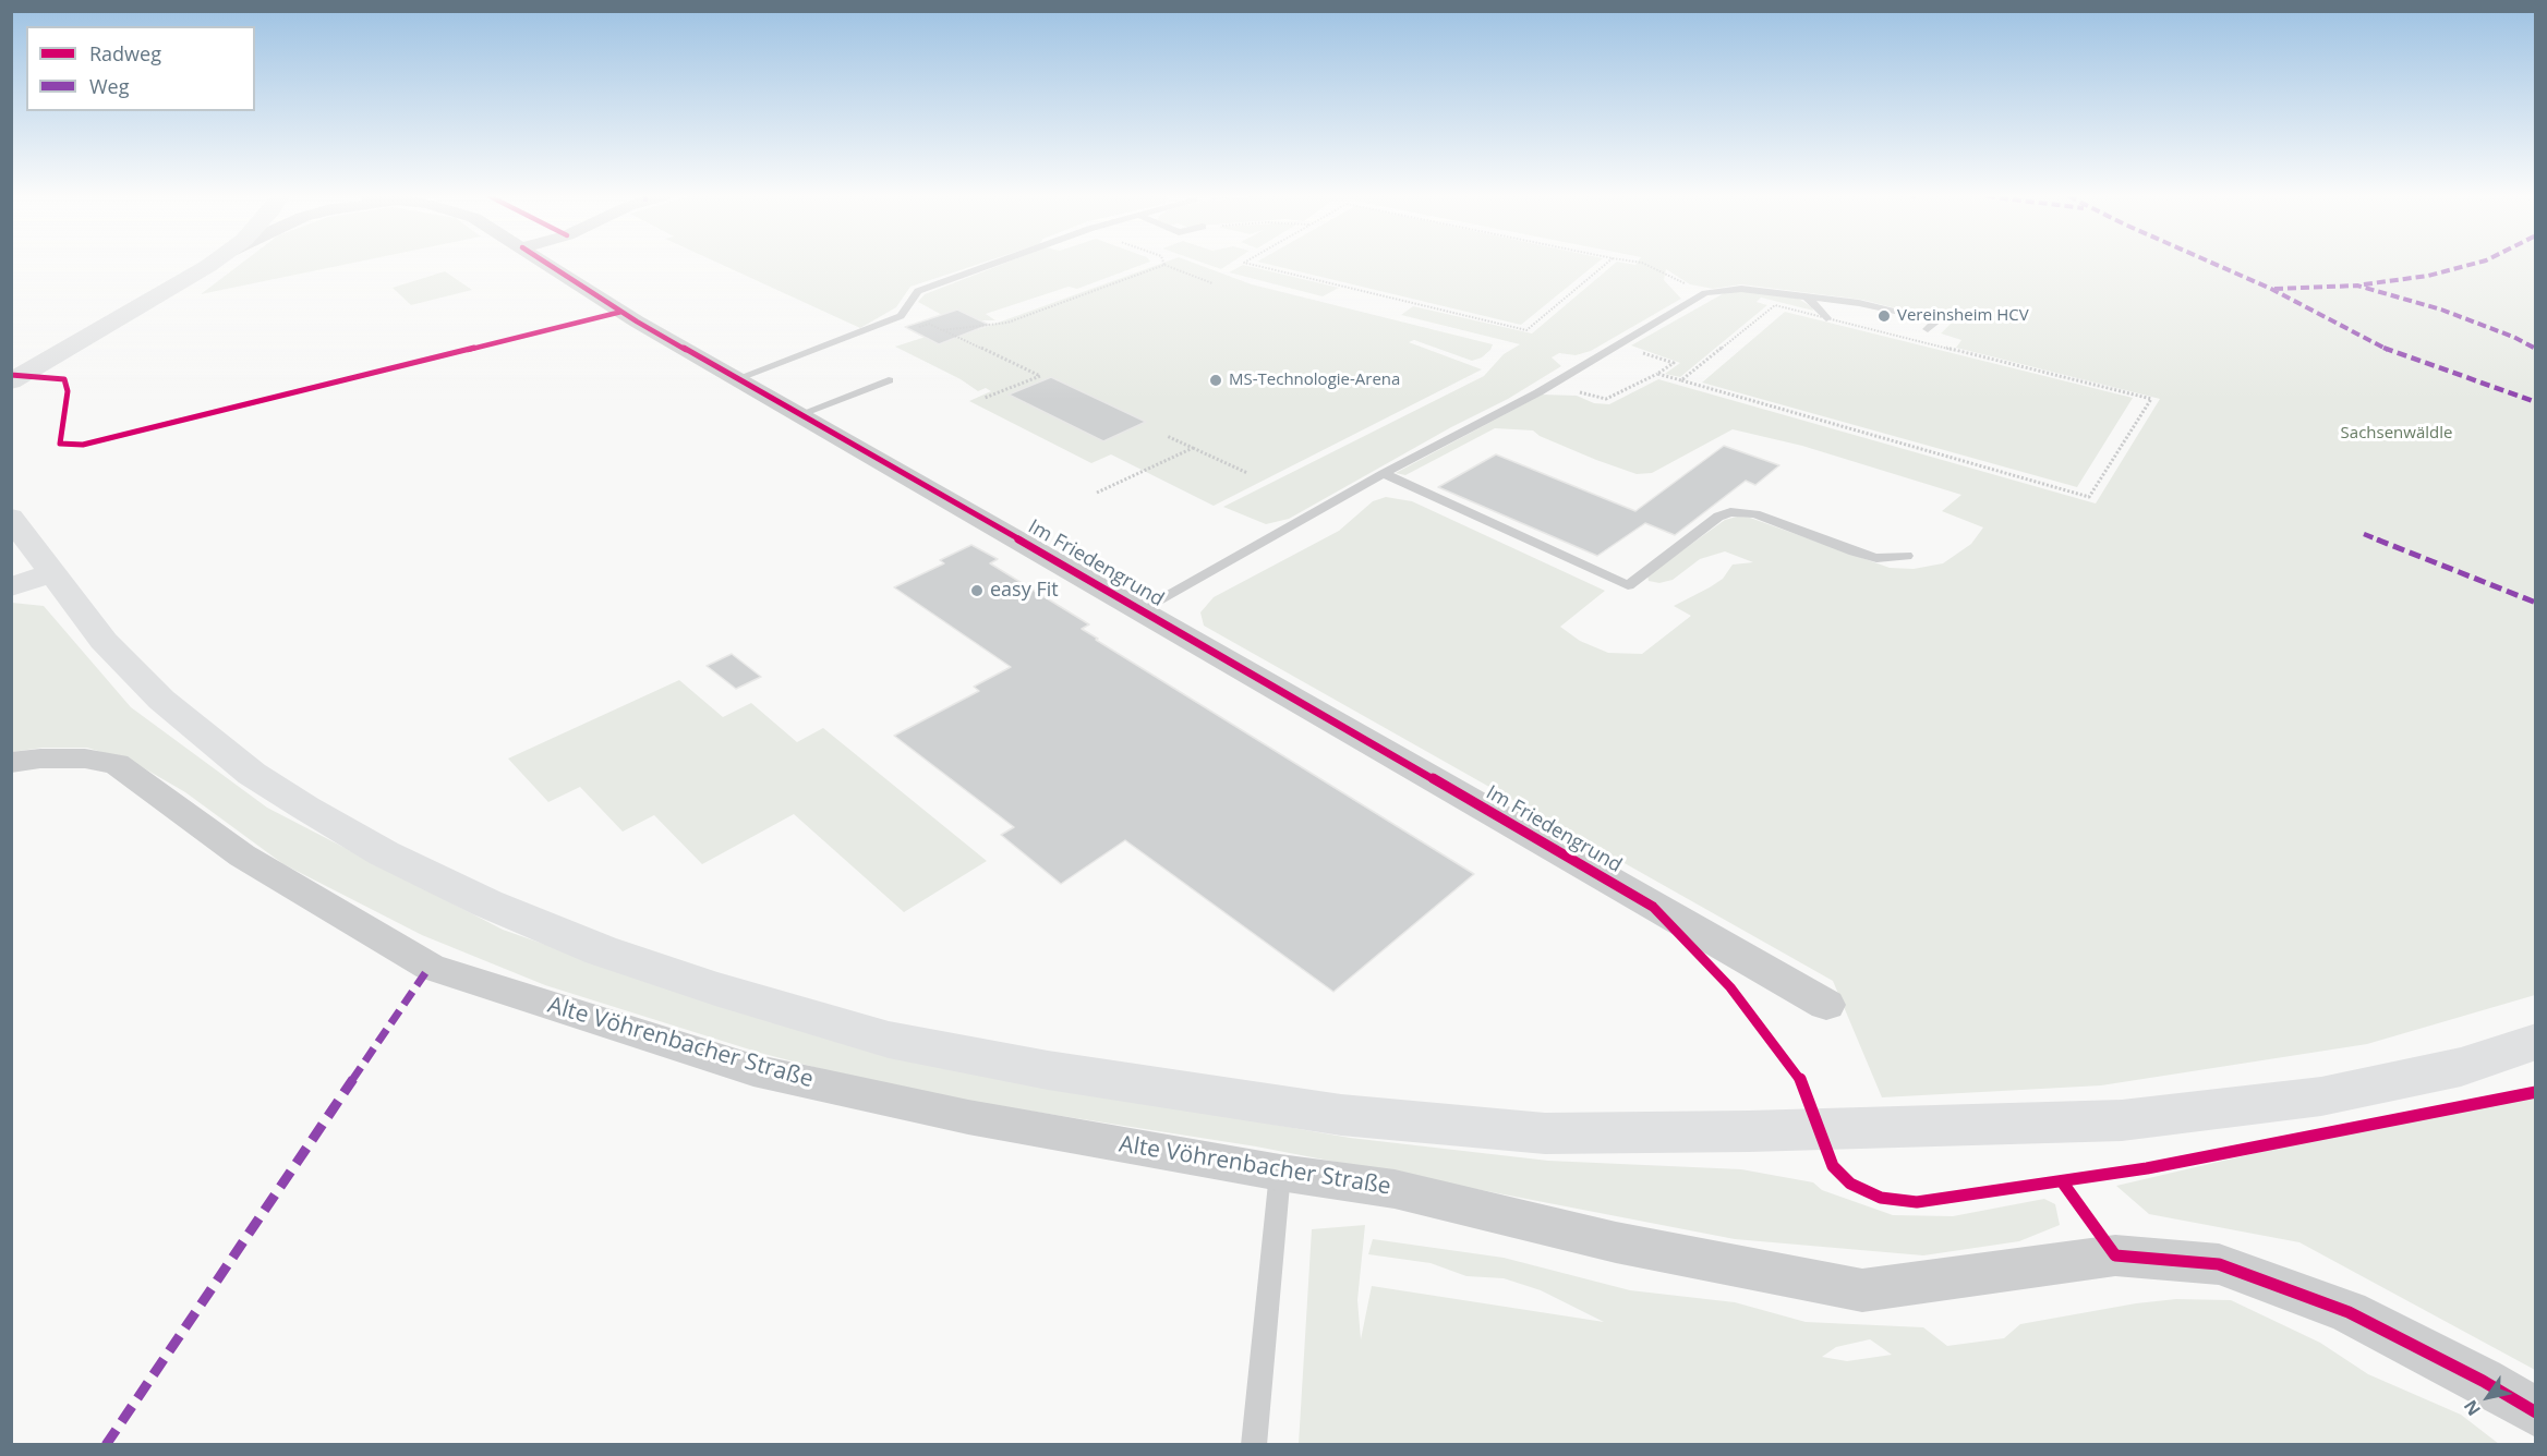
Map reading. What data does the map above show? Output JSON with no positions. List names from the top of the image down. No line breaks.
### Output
{"streets":{"street":["Im Friedengrund","Alte Vöhrenbacher Straße"]},"parks":["Sachsenwäldle"],"places":["Vereinsheim HCV","MS-Technologie-Arena","easy Fit"],"legend":["Radweg","Weg"],"north":"bottom left"}
